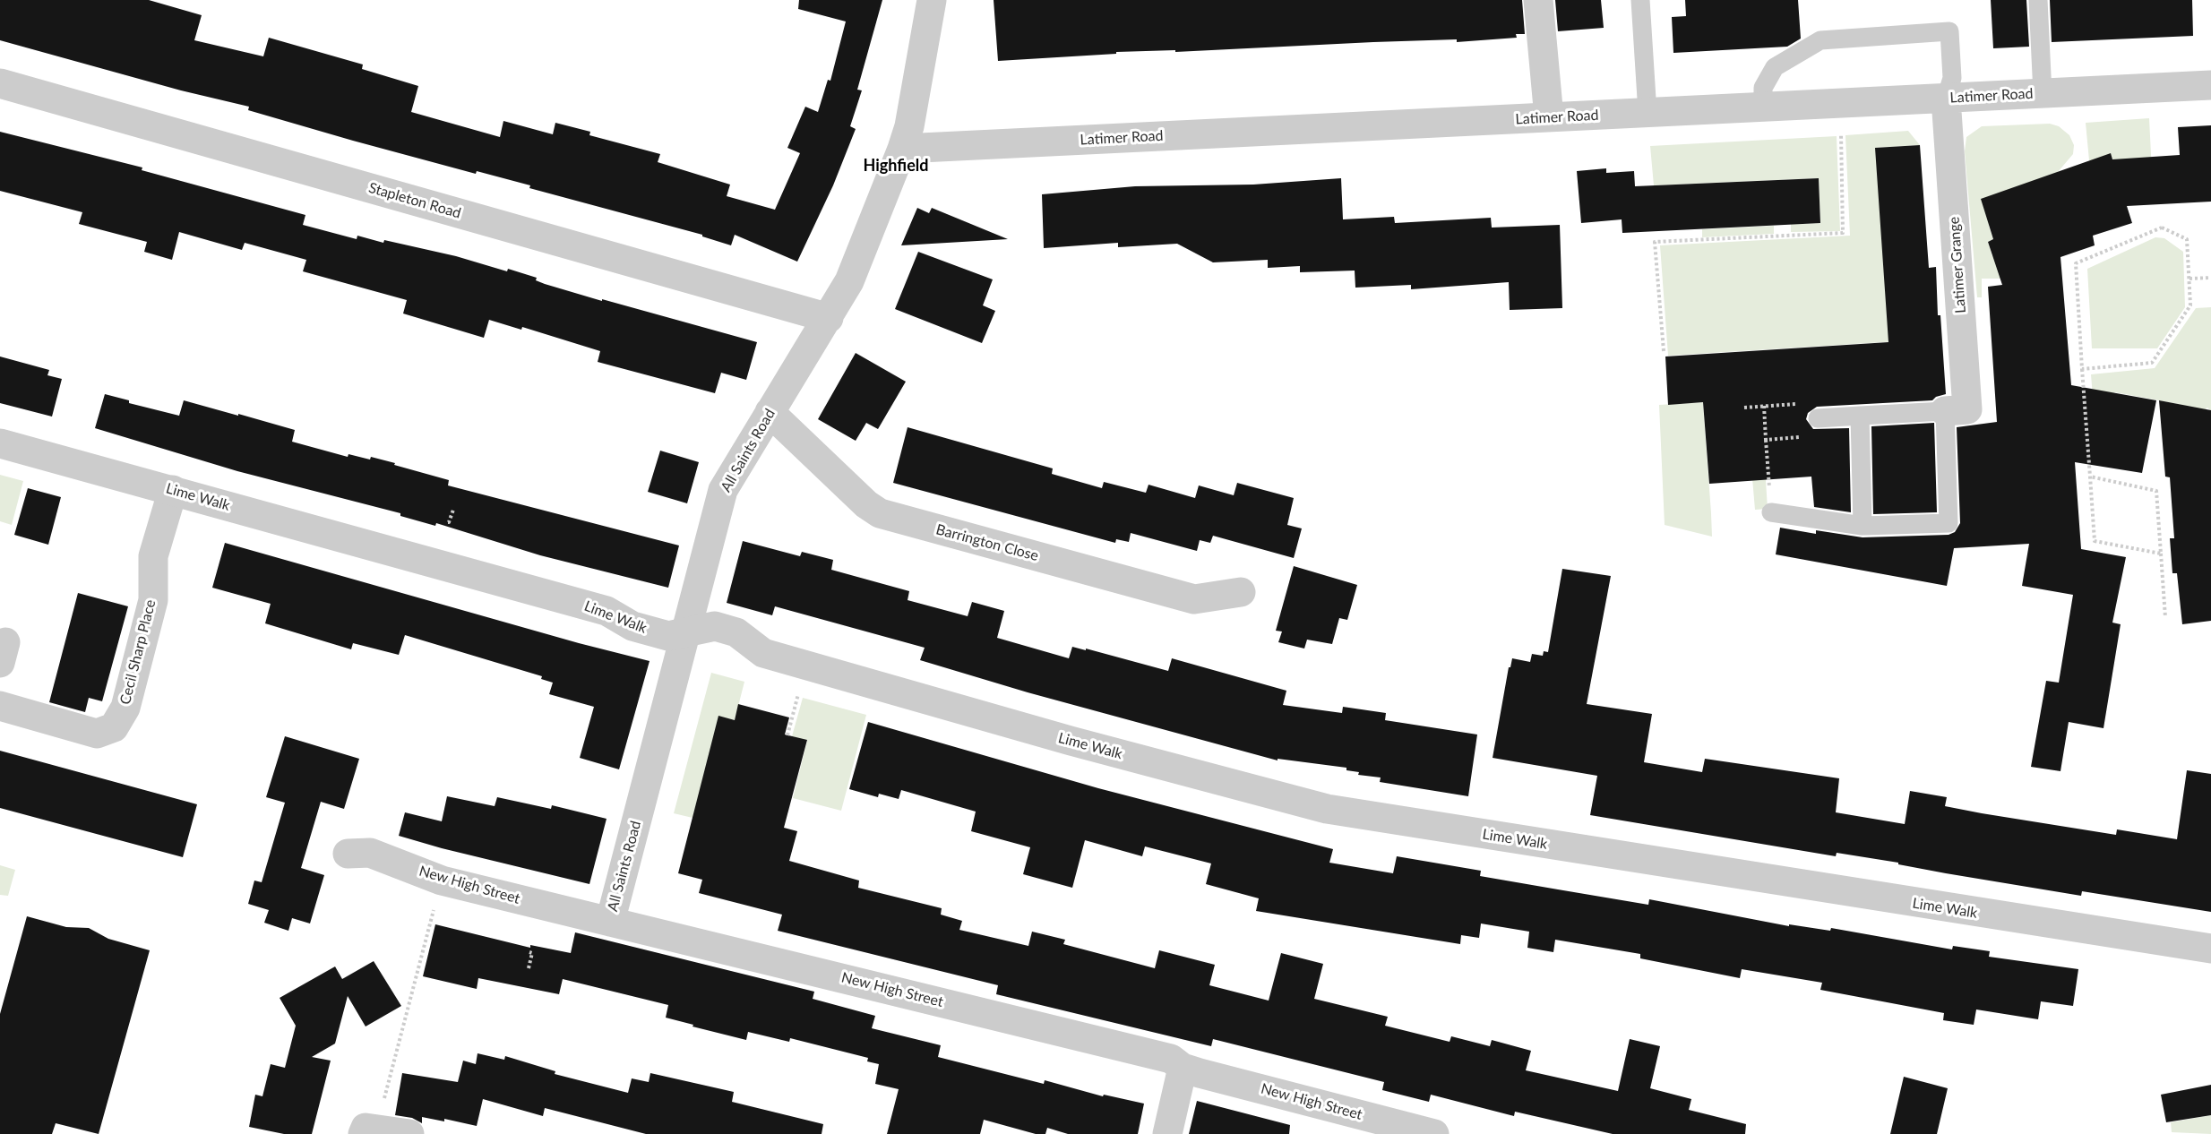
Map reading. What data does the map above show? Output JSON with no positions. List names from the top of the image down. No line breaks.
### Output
{"streets":{"street":["Latimer Road","Stapleton Road","Latimer Grange","All Saints Road","Lime Walk","Barrington Close","Cecil Sharp Place","New High Street"]},"crossings":[["Latimer Road","Latimer Grange"],["Latimer Road","All Saints Road"],["Stapleton Road","All Saints Road"],["All Saints Road","Lime Walk"],["All Saints Road","Barrington Close"],["All Saints Road","New High Street"],["Lime Walk","Cecil Sharp Place"]],"districts":["Highfield"]}
